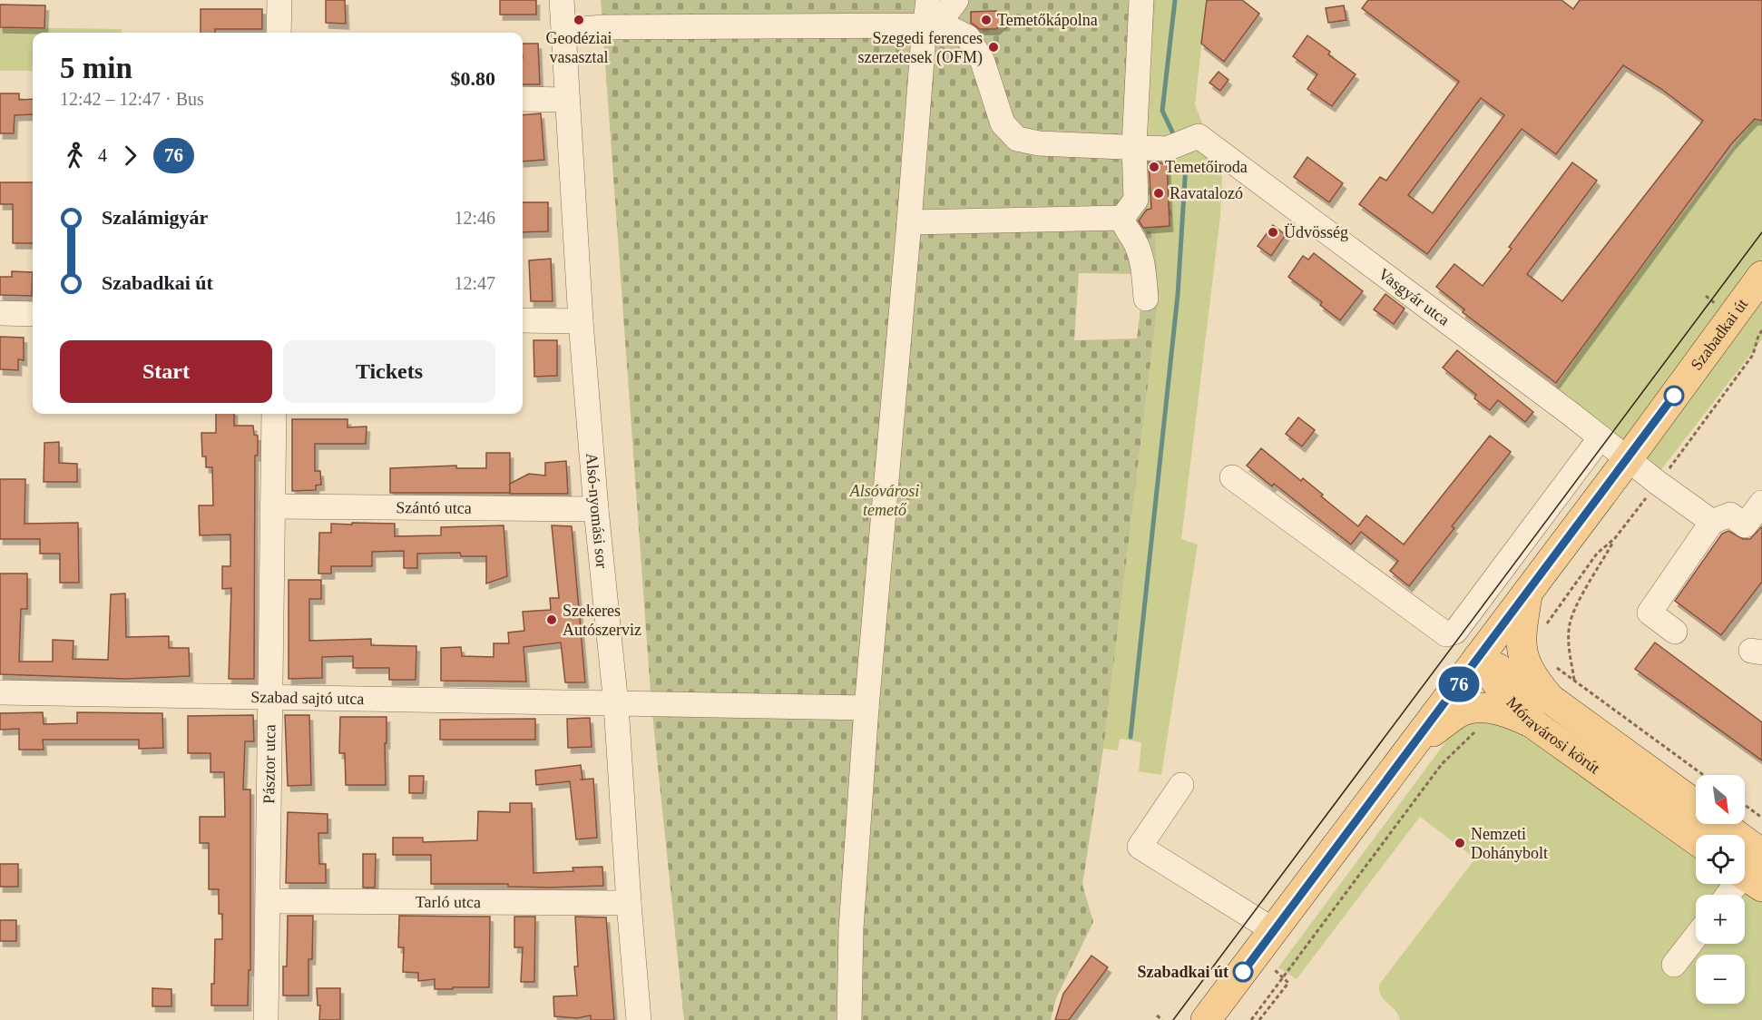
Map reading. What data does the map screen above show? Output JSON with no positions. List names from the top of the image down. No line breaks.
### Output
{"streets":{"main road":["Szabadkai út","Móravárosi körút"],"street":["Vasgyár utca","Szántó utca","Alsó-nyomási sor","Szabad sajtó utca","Pásztor utca","Tarló utca"]},"crossings":[["Vasgyár utca","Szabadkai út"],["Szabadkai út","Móravárosi körút"],["Szántó utca","Alsó-nyomási sor"],["Szántó utca","Pásztor utca"],["Alsó-nyomási sor","Szabad sajtó utca"],["Alsó-nyomási sor","Tarló utca"],["Szabad sajtó utca","Pásztor utca"],["Pásztor utca","Tarló utca"]],"parks":["Alsóvárosi temető"],"places":["Geodéziai vasasztal","Temetőkápolna","Szegedi ferences szerzetesek (OFM)","Temetőiroda","Ravatalozó","Üdvösség","Szekeres Autószerviz","Nemzeti Dohánybolt","Szabadkai út"],"lines":["bus line 76"],"north":"bottom right","page":{"on_map":"76","heading":["5 min","12:42 – 12:47 · Bus","$0.80"],"legs":["4","76"],"list":[{"name":"Szalámigyár","value":"12:46"},{"name":"Szabadkai út","value":"12:47"}],"buttons":["Start","Tickets"],"map_buttons":["+","−"]}}
